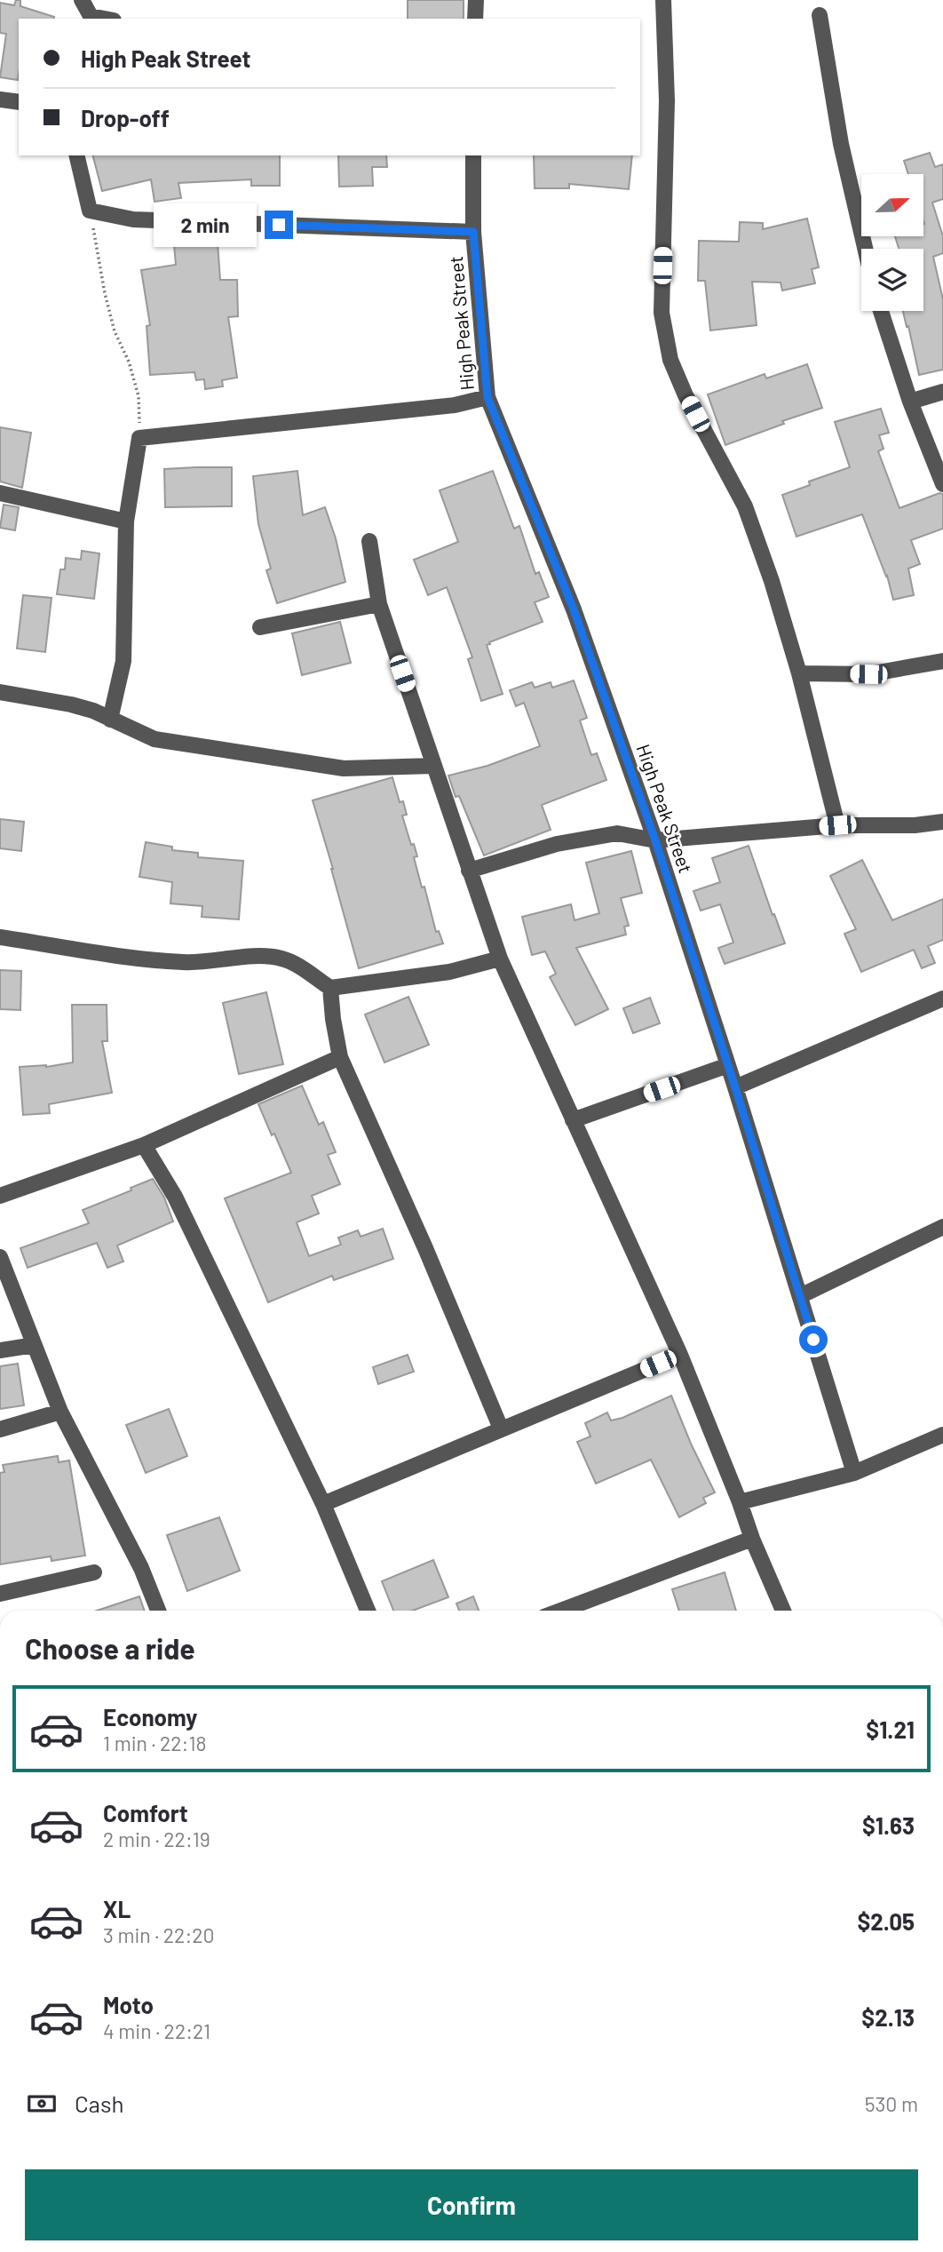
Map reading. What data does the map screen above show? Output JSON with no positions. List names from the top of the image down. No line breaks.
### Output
{"streets":{"street":["High Peak Street"]},"north":"right","page":{"banner":["High Peak Street","Drop-off"],"bubble":"2 min","heading":"Choose a ride","list":[{"name":"Economy","note":"1 min · 22:18","value":"$1.21"},{"name":"Comfort","note":"2 min · 22:19","value":"$1.63"},{"name":"XL","note":"3 min · 22:20","value":"$2.05"},{"name":"Moto","note":"4 min · 22:21","value":"$2.13"}],"pay":["Cash","530 m"],"buttons":"Confirm"}}
